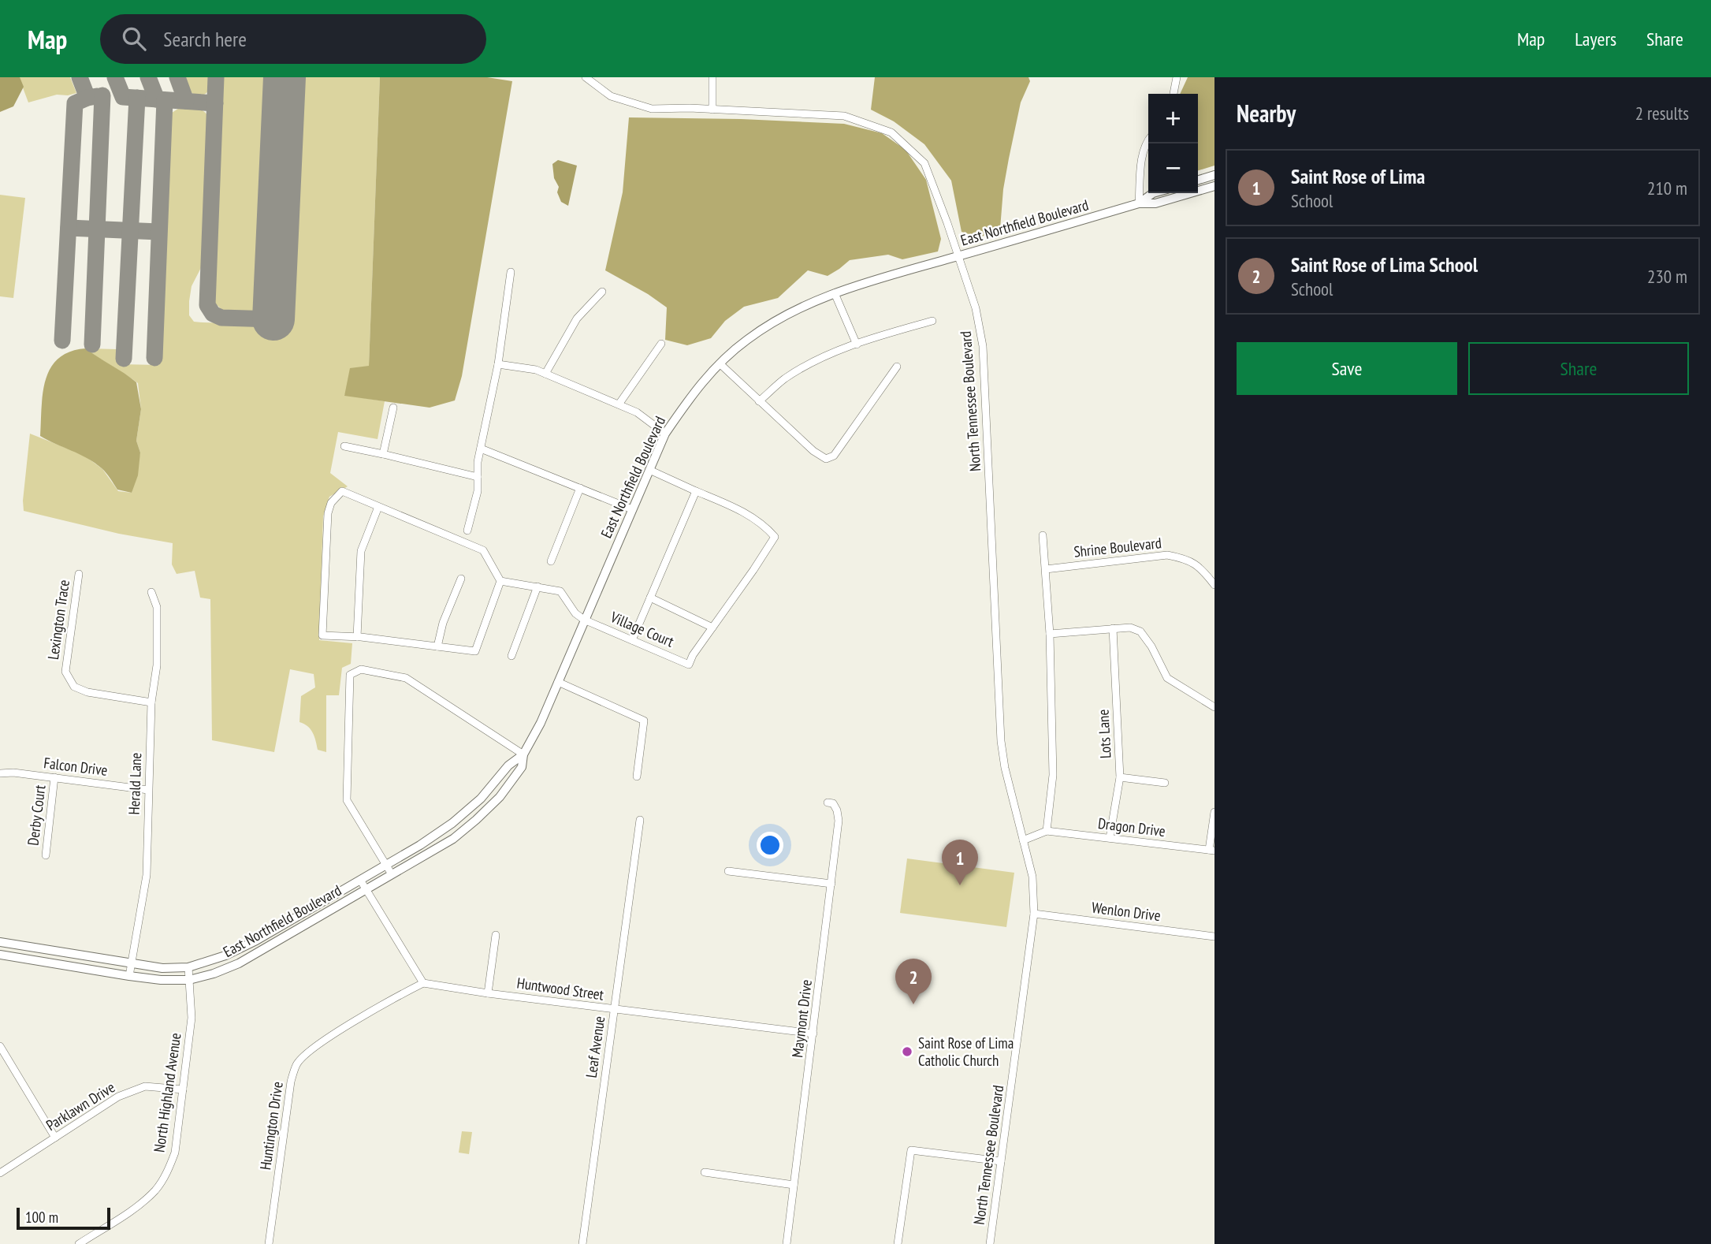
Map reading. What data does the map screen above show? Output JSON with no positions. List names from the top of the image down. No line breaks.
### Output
{"streets":{"main road":["East Northfield Boulevard"],"street":["North Tennessee Boulevard","Shrine Boulevard","Lexington Trace","Village Court","Lots Lane","Falcon Drive","Herald Lane","Derby Court","Dragon Drive","Wenlon Drive","Huntwood Street","Maymont Drive","Leaf Avenue","North Highland Avenue","Parklawn Drive","Huntington Drive"]},"crossings":[["East Northfield Boulevard","North Tennessee Boulevard"],["East Northfield Boulevard","Village Court"],["East Northfield Boulevard","Herald Lane"],["East Northfield Boulevard","North Highland Avenue"],["North Tennessee Boulevard","Wenlon Drive"],["Lexington Trace","Herald Lane"],["Lots Lane","Dragon Drive"],["Falcon Drive","Herald Lane"],["Falcon Drive","Derby Court"],["Huntwood Street","Maymont Drive"],["Huntwood Street","Leaf Avenue"],["Huntwood Street","Huntington Drive"],["North Highland Avenue","Parklawn Drive"]],"places":["Saint Rose of Lima Catholic Church"],"scale_bar":"100 m","page":{"header":"Map","search":"Search here","nav":["Map","Layers","Share"],"heading":["Nearby","2 results"],"map_buttons":["+","−"],"list":[{"mark":"1","name":"Saint Rose of Lima","note":"School","value":"210 m"},{"mark":"2","name":"Saint Rose of Lima School","note":"School","value":"230 m"}],"buttons":["Save","Share"],"pins":["1","2"],"scale":"100 m"}}
